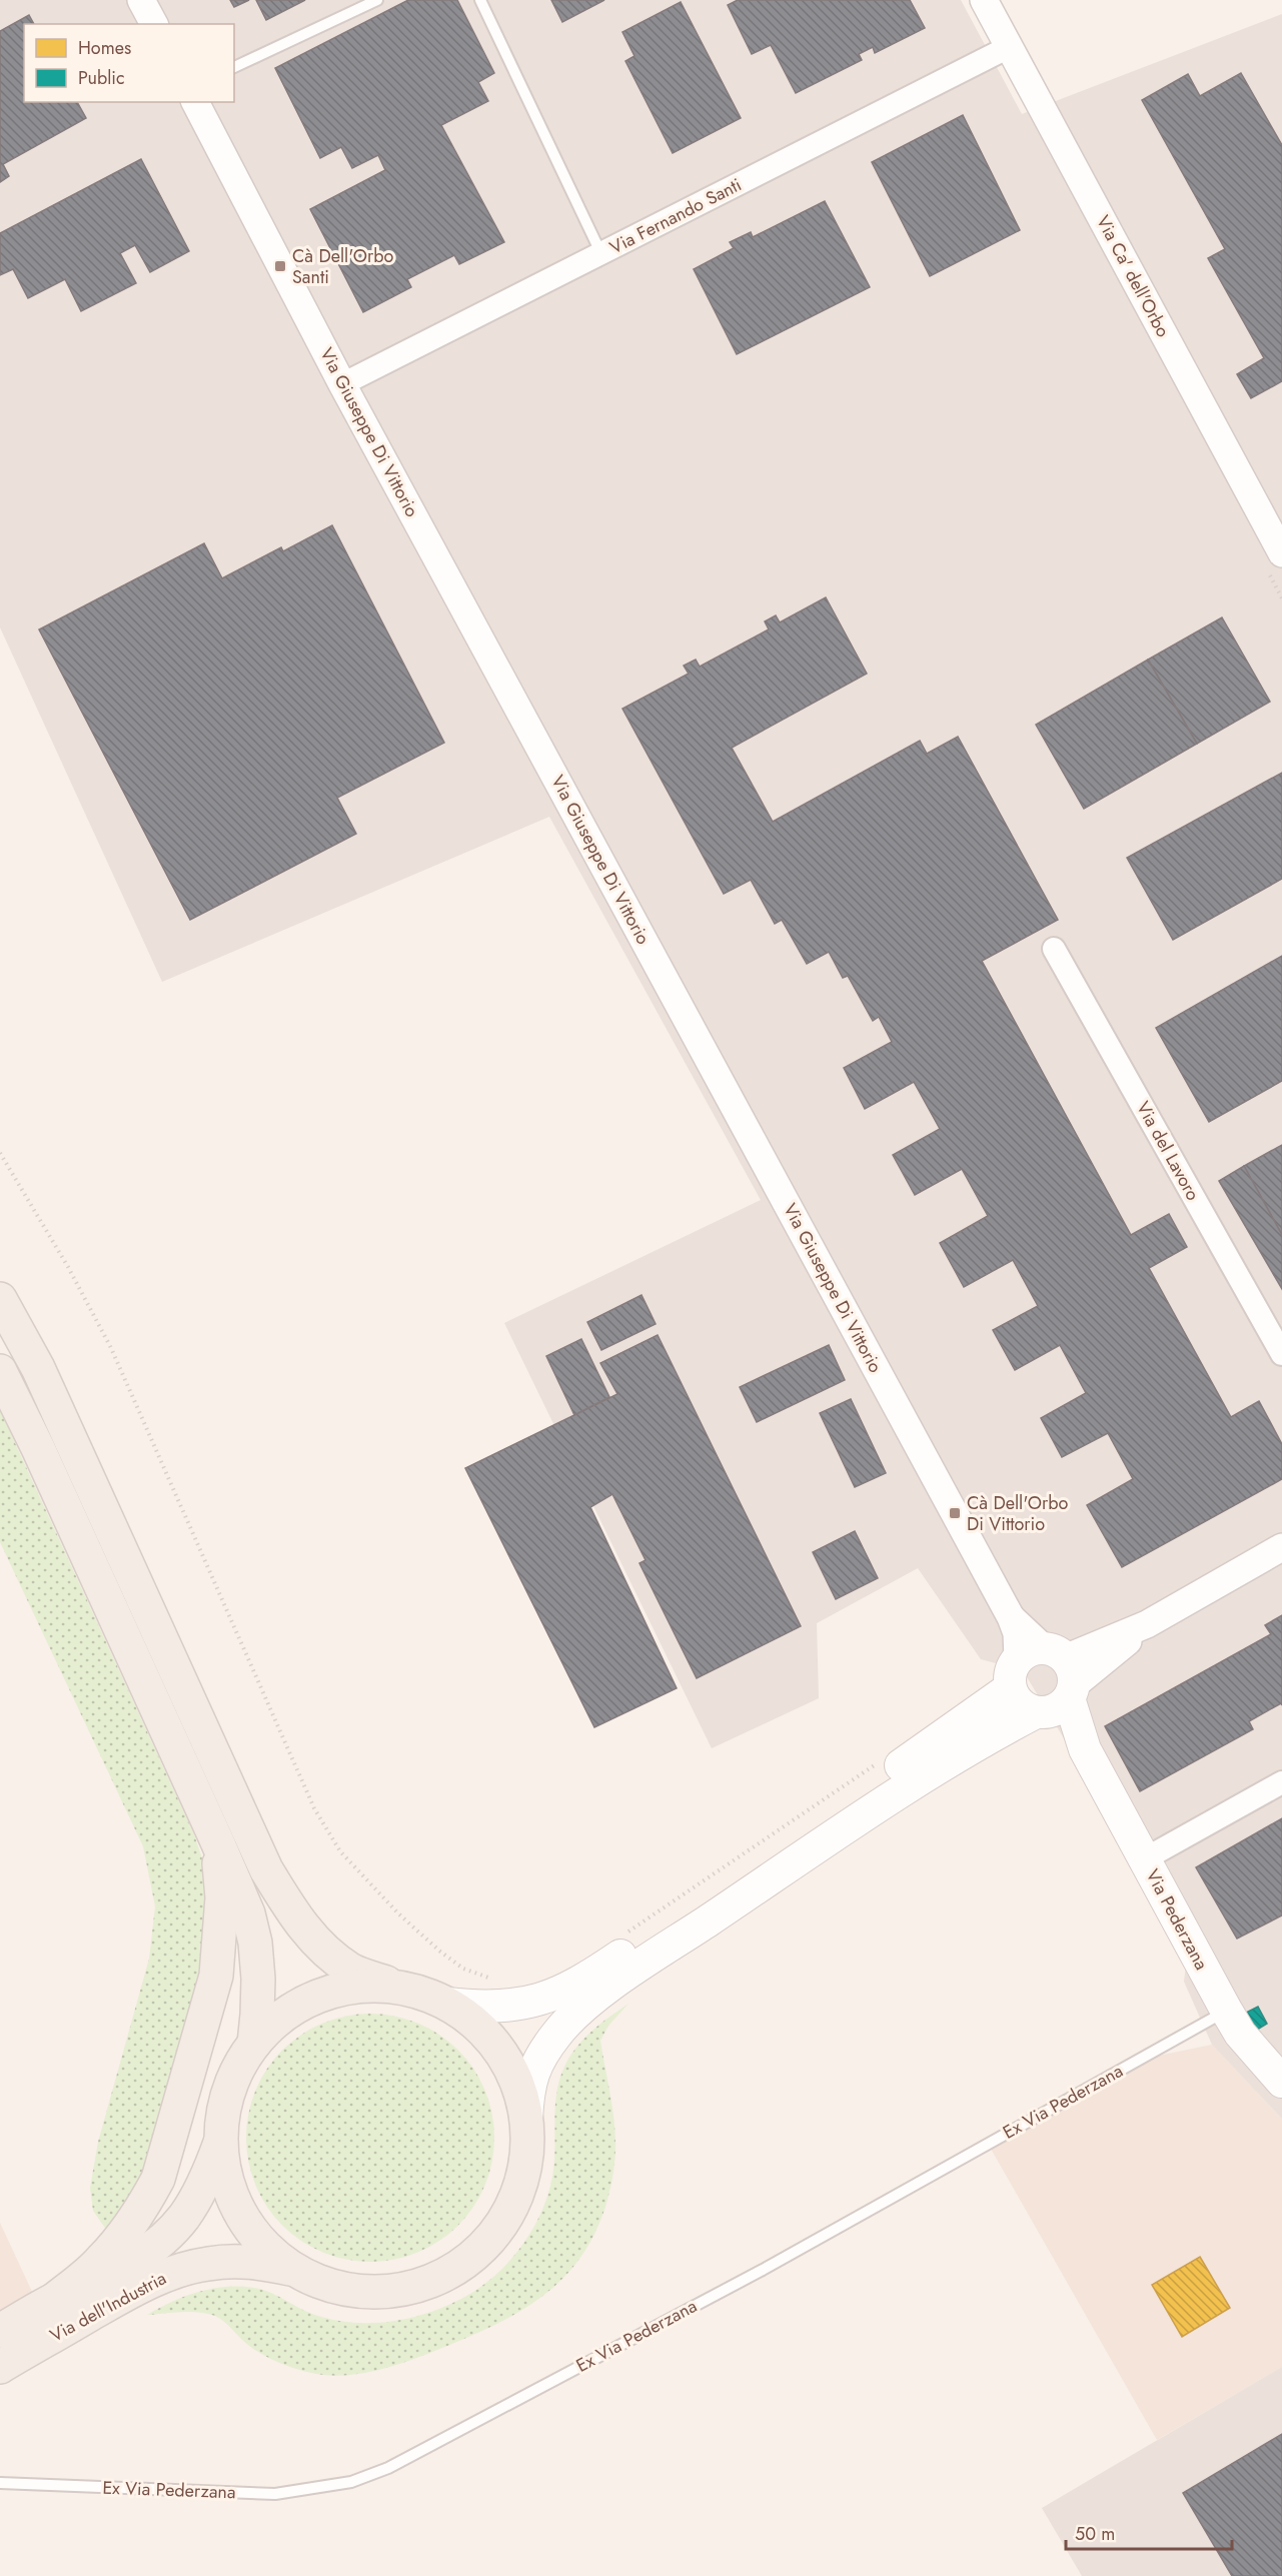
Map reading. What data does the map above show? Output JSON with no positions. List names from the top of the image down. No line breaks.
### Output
{"streets":{"main road":["Via Pederzana","Via dell'Industria"],"street":["Via Fernando Santi","Via Ca' dell'Orbo","Via Giuseppe Di Vittorio","Via del Lavoro"],"lane":["Ex Via Pederzana"]},"crossings":[["Via Fernando Santi","Via Ca' dell'Orbo"],["Via Fernando Santi","Via Giuseppe Di Vittorio"],["Via Giuseppe Di Vittorio","Via Pederzana"],["Via Pederzana","Ex Via Pederzana"]],"places":{"transit":["Cà Dell'Orbo Santi","Cà Dell'Orbo Di Vittorio"]},"legend":["Homes","Public"],"scale_bar":"50 m"}
